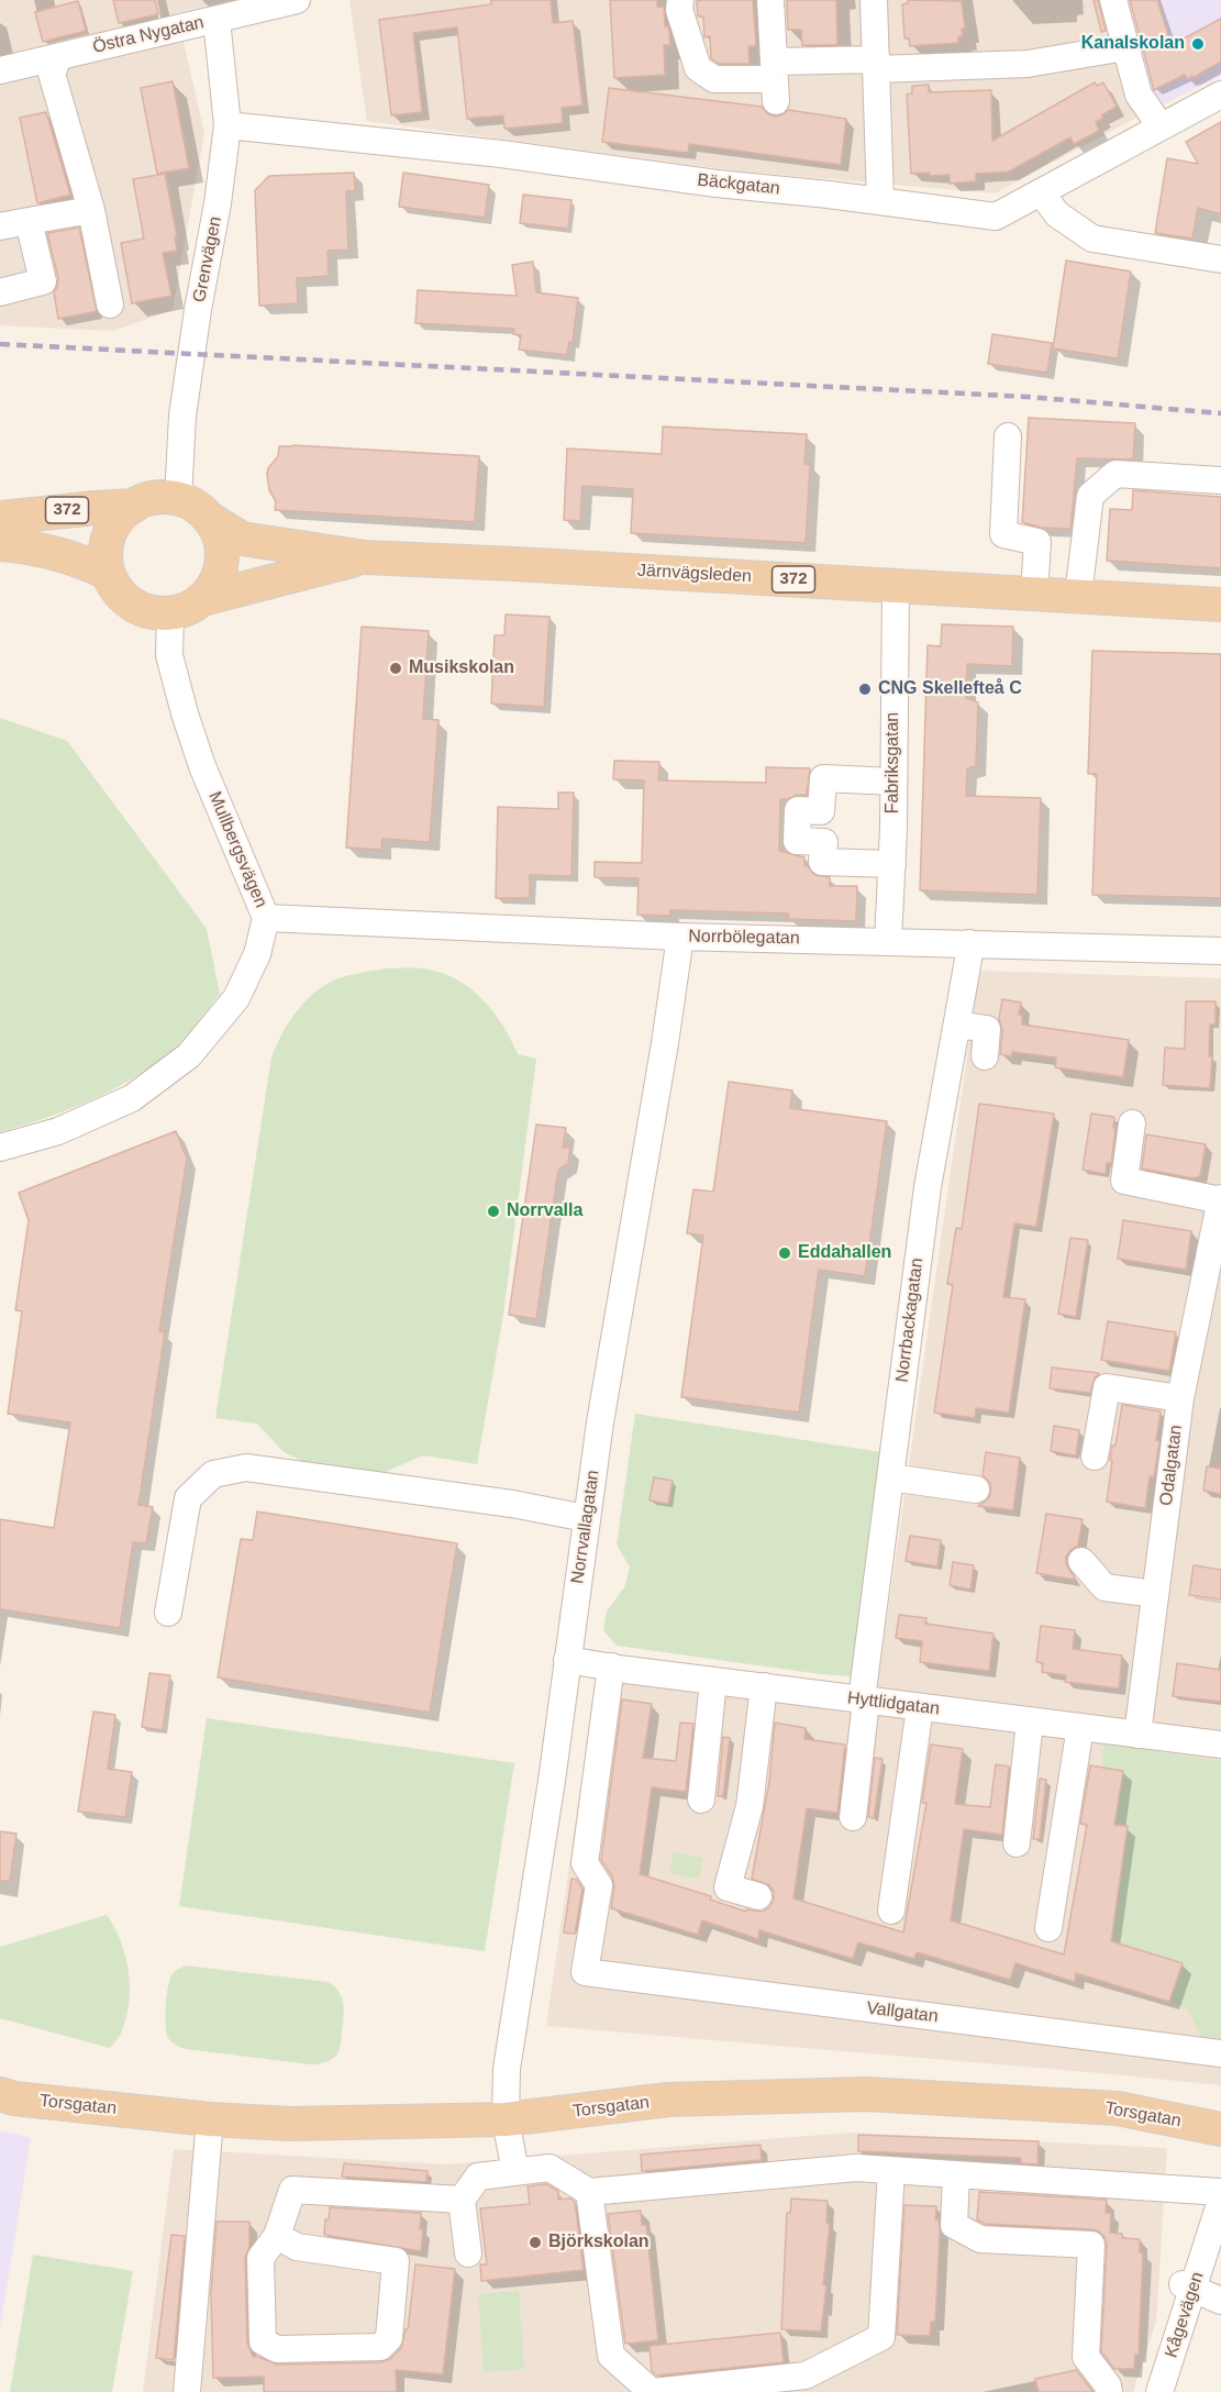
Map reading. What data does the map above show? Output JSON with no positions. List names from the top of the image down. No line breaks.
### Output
{"streets":{"main road":["372","Järnvägsleden","Torsgatan"],"street":["Östra Nygatan","Bäckgatan","Grenvägen","Fabriksgatan","Mullbergsvägen","Norrbölegatan","Norrbackagatan","Odalgatan","Norrvallagatan","Hyttlidgatan","Vallgatan","Kågevägen"]},"crossings":[["Östra Nygatan","Grenvägen"],["Bäckgatan","Grenvägen"],["Grenvägen","372"],["Grenvägen","Järnvägsleden"],["Grenvägen","Mullbergsvägen"],["372","Järnvägsleden"],["372","Mullbergsvägen"],["Järnvägsleden","Fabriksgatan"],["Järnvägsleden","Mullbergsvägen"],["Fabriksgatan","Norrbölegatan"],["Mullbergsvägen","Norrbölegatan"],["Norrbölegatan","Norrbackagatan"],["Norrbölegatan","Norrvallagatan"],["Norrbackagatan","Hyttlidgatan"],["Odalgatan","Hyttlidgatan"],["Norrvallagatan","Hyttlidgatan"],["Norrvallagatan","Torsgatan"],["Hyttlidgatan","Vallgatan"]],"places":["Kanalskolan","Musikskolan","CNG Skellefteå C","Norrvalla","Eddahallen","Björkskolan"]}
